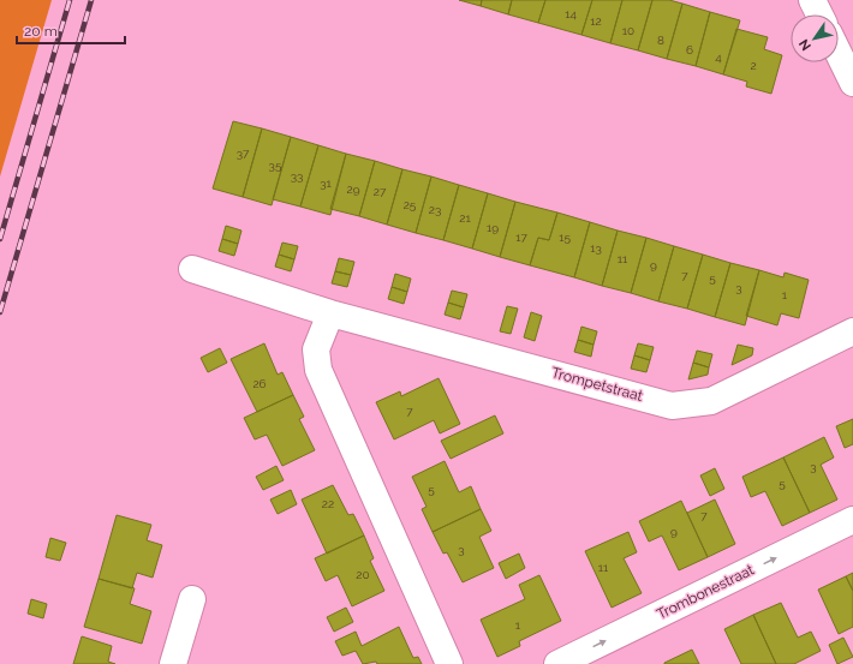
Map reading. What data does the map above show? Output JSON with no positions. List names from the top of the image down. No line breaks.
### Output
{"streets":{"street":["Trompetstraat","Trombonestraat"]},"one_way":["Trombonestraat"],"house_numbers":["14","12","10","8","6","4","2","37","35","33","31","29","27","25","23","21","19","17","15","13","11","9","7","5","3","1","26","7","3","5","5","22","7","9","3","11","20","1"],"scale_bar":"20 m","north":"bottom left"}
